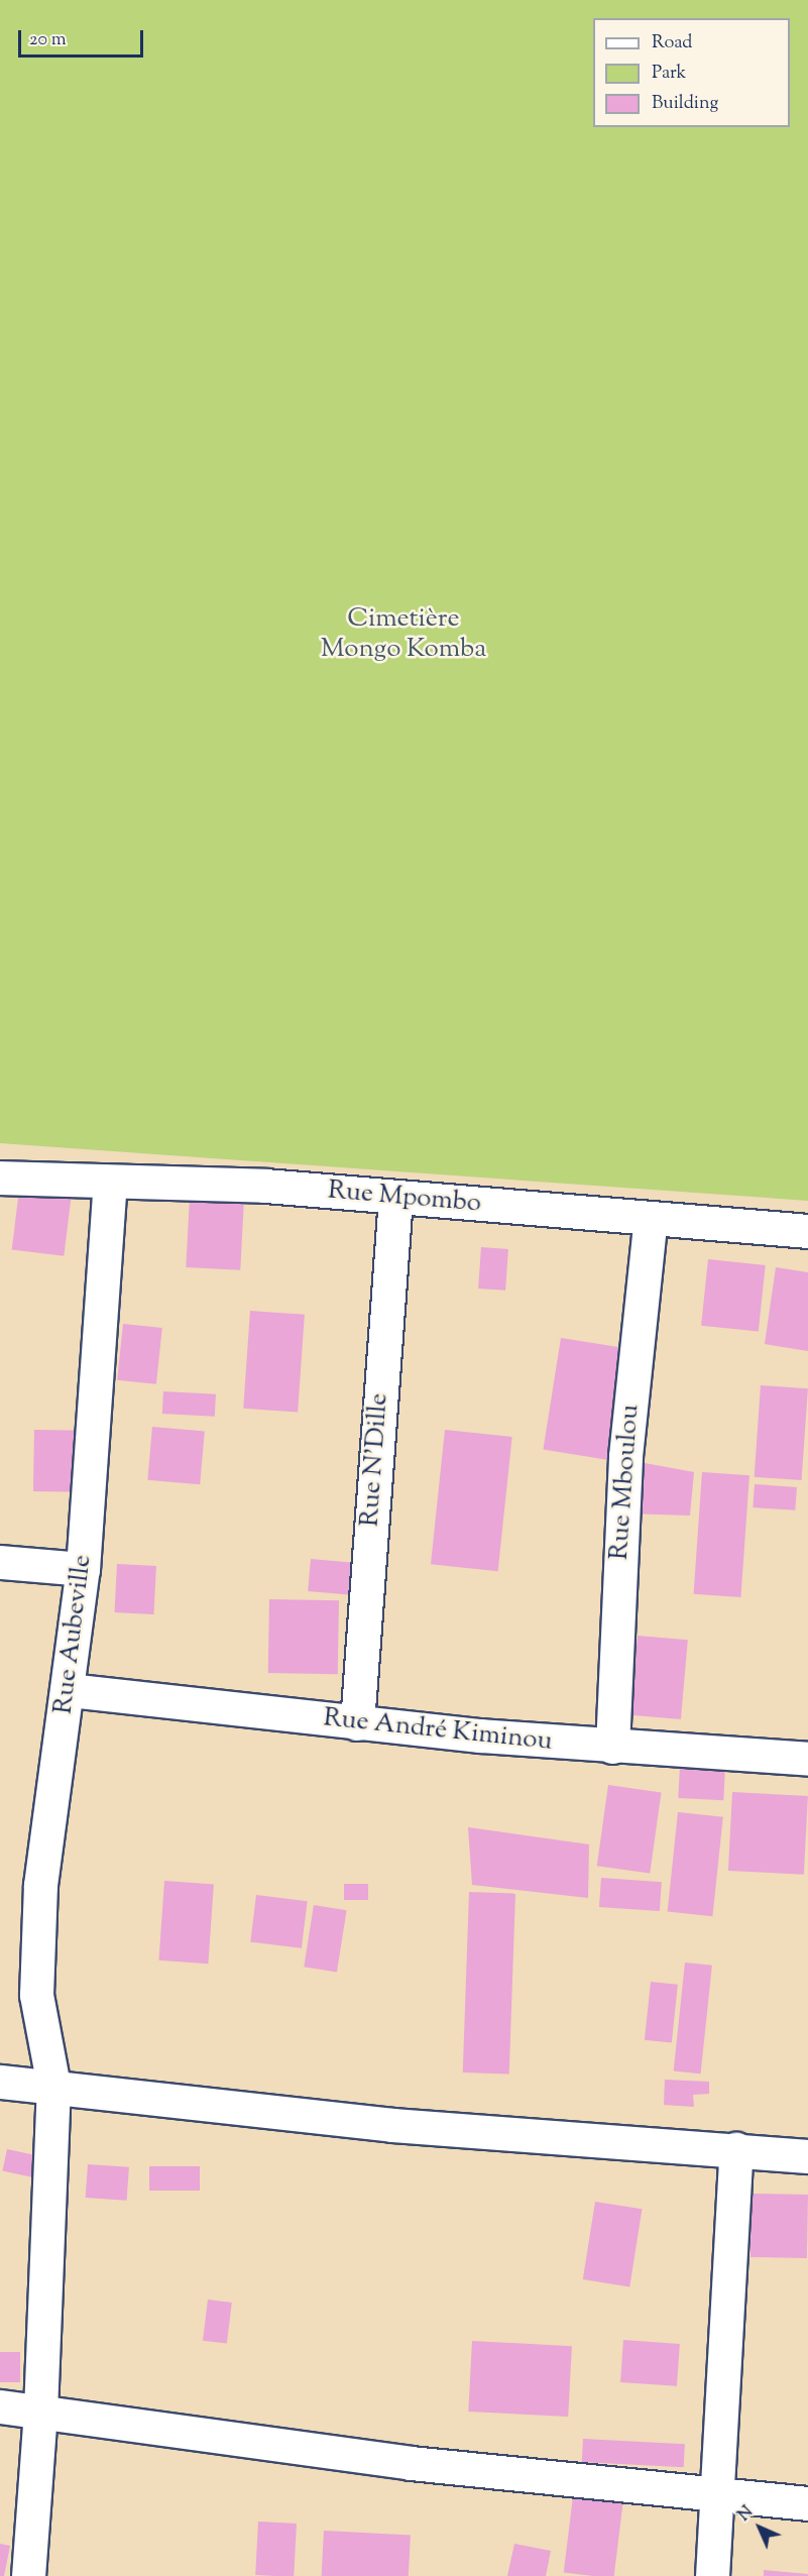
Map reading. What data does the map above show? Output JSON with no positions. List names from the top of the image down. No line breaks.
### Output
{"streets":{"street":["Rue Mpombo","Rue N'Dille","Rue Mboulou","Rue Aubeville","Rue André Kiminou"]},"crossings":[["Rue Mpombo","Rue N'Dille"],["Rue Mpombo","Rue Mboulou"],["Rue Mpombo","Rue Aubeville"],["Rue N'Dille","Rue André Kiminou"],["Rue Mboulou","Rue André Kiminou"],["Rue Aubeville","Rue André Kiminou"]],"parks":["Cimetière Mongo Komba"],"legend":["Road","Park","Building"],"scale_bar":"20 m","north":"top left"}
